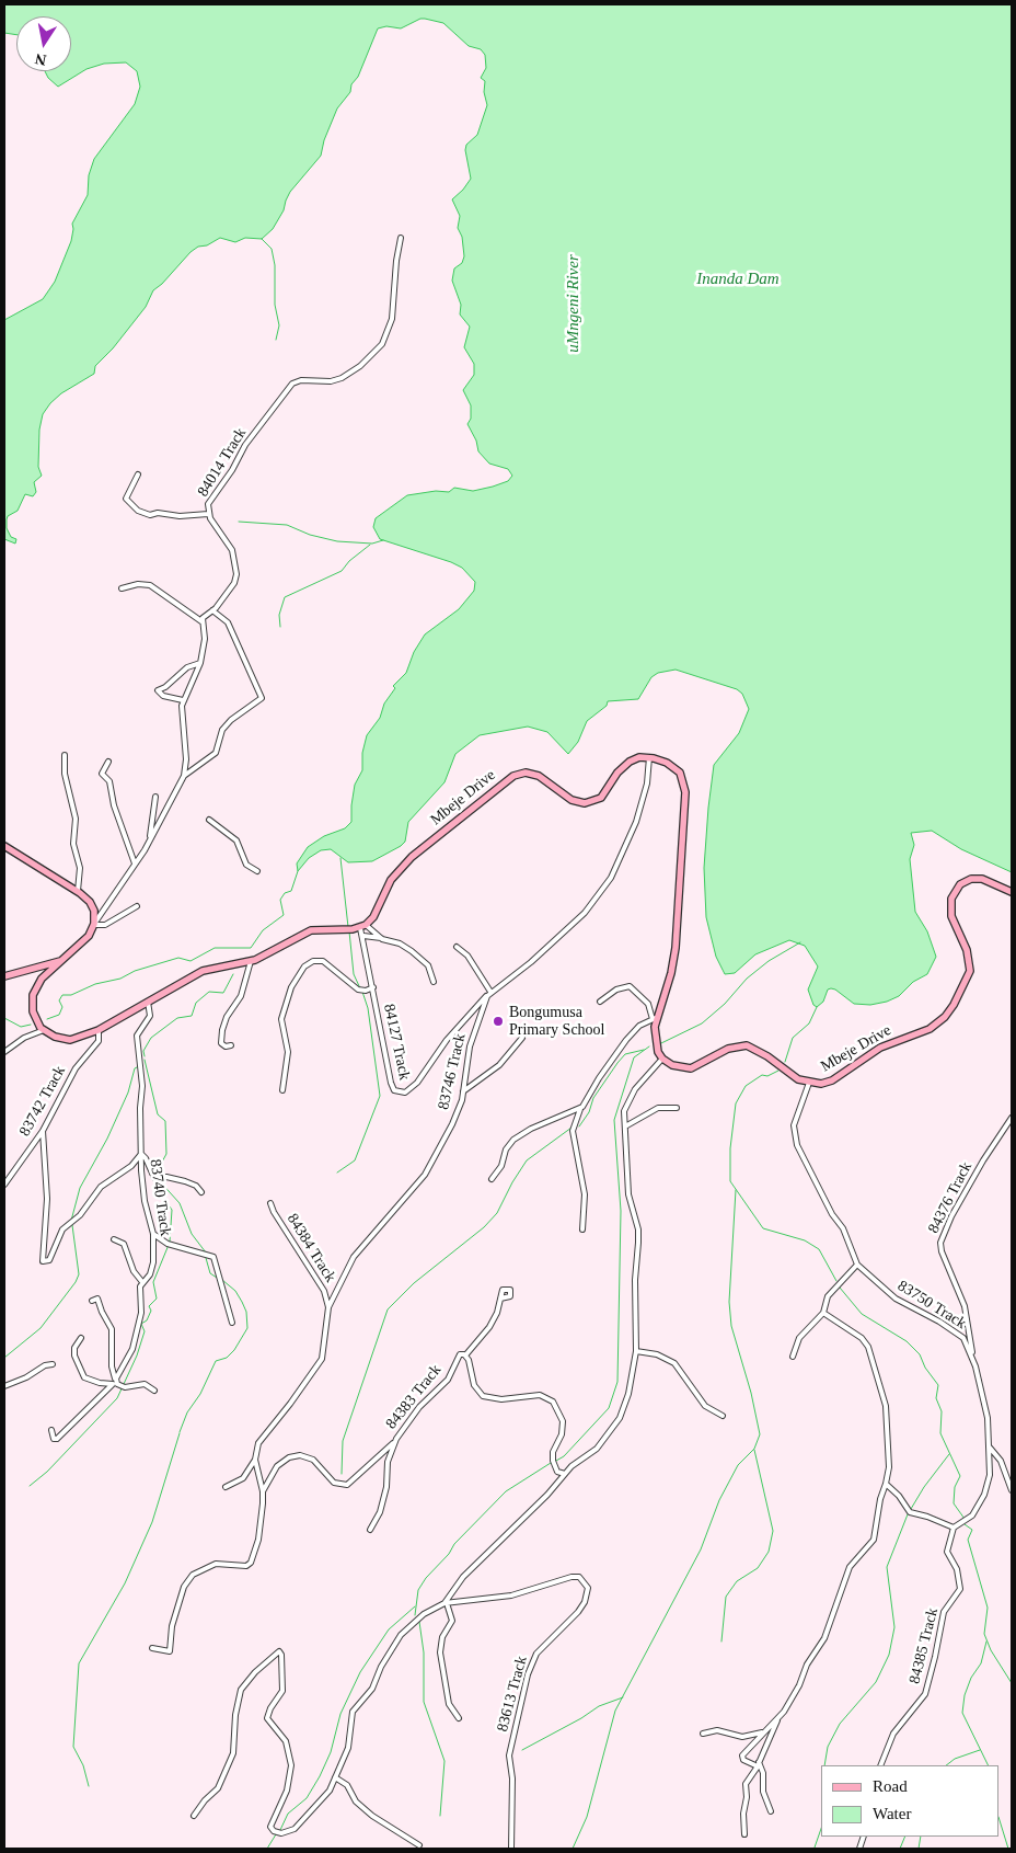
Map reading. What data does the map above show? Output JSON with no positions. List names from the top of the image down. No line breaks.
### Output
{"streets":{"street":["84014 Track","Mbeje Drive","84127 Track","83746 Track","83742 Track","83740 Track","84376 Track","84384 Track","83750 Track","84383 Track","84385 Track","83613 Track"]},"crossings":[["Mbeje Drive","84127 Track"],["Mbeje Drive","83750 Track"],["84127 Track","83746 Track"],["83746 Track","84384 Track"],["84376 Track","83750 Track"],["83750 Track","84385 Track"]],"water":["Inanda Dam","uMngeni River"],"places":["Bongumusa Primary School"],"legend":["Road","Water"],"north":"bottom"}
